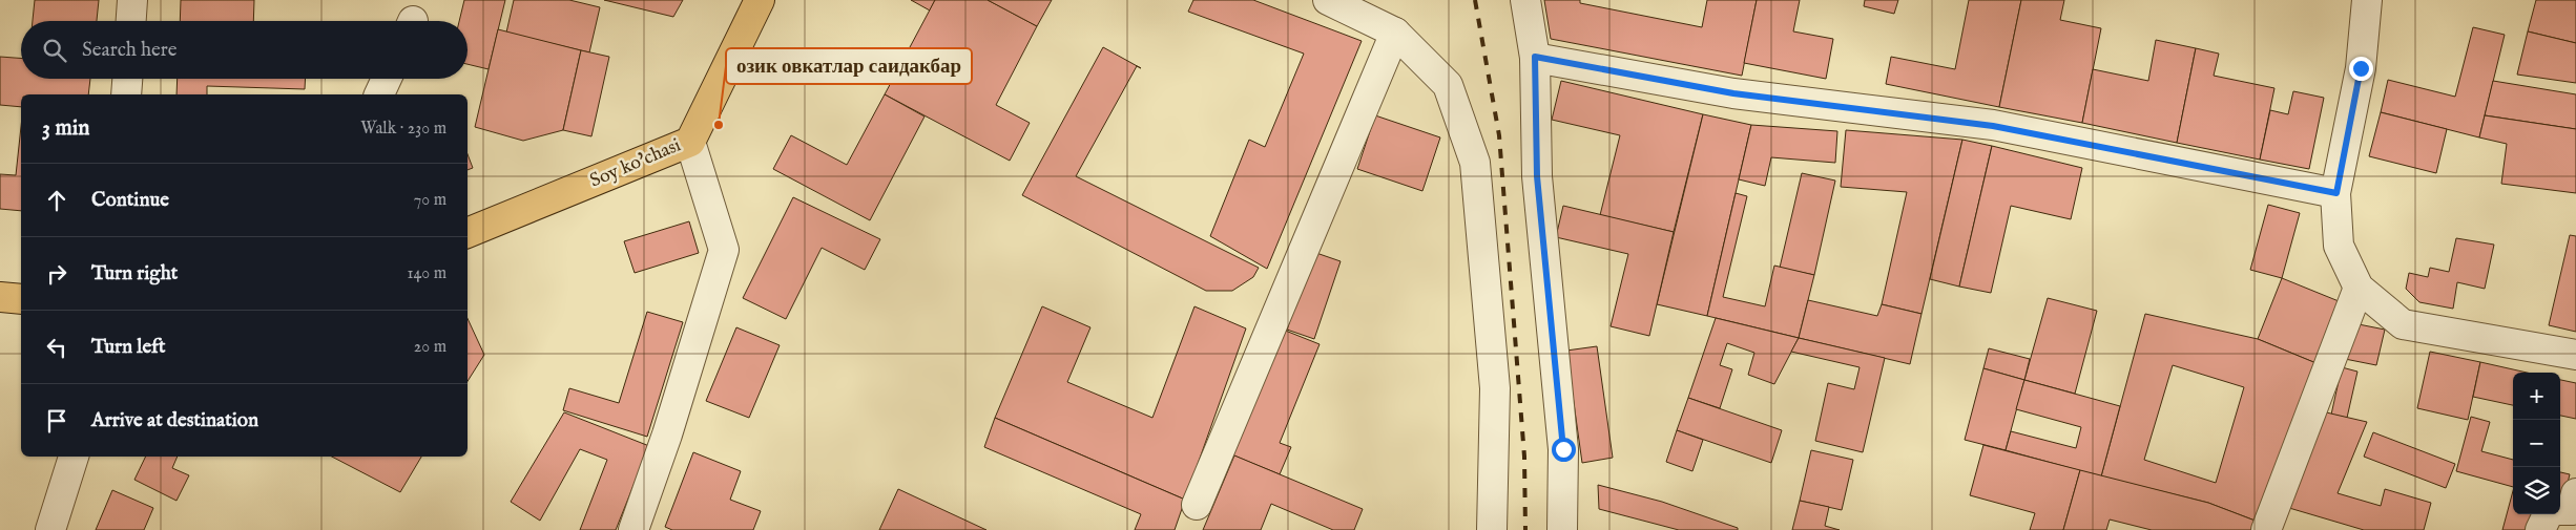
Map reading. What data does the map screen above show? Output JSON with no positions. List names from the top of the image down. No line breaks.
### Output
{"streets":{"main road":["Soy ko'chasi"]},"places":["озик овкатлар саидакбар"],"page":{"search":"Search here","heading":["3 min","Walk · 230 m"],"list":[["Continue","70 m"],["Turn right","140 m"],["Turn left","20 m"],"Arrive at destination"],"map_buttons":["+","−"]}}
